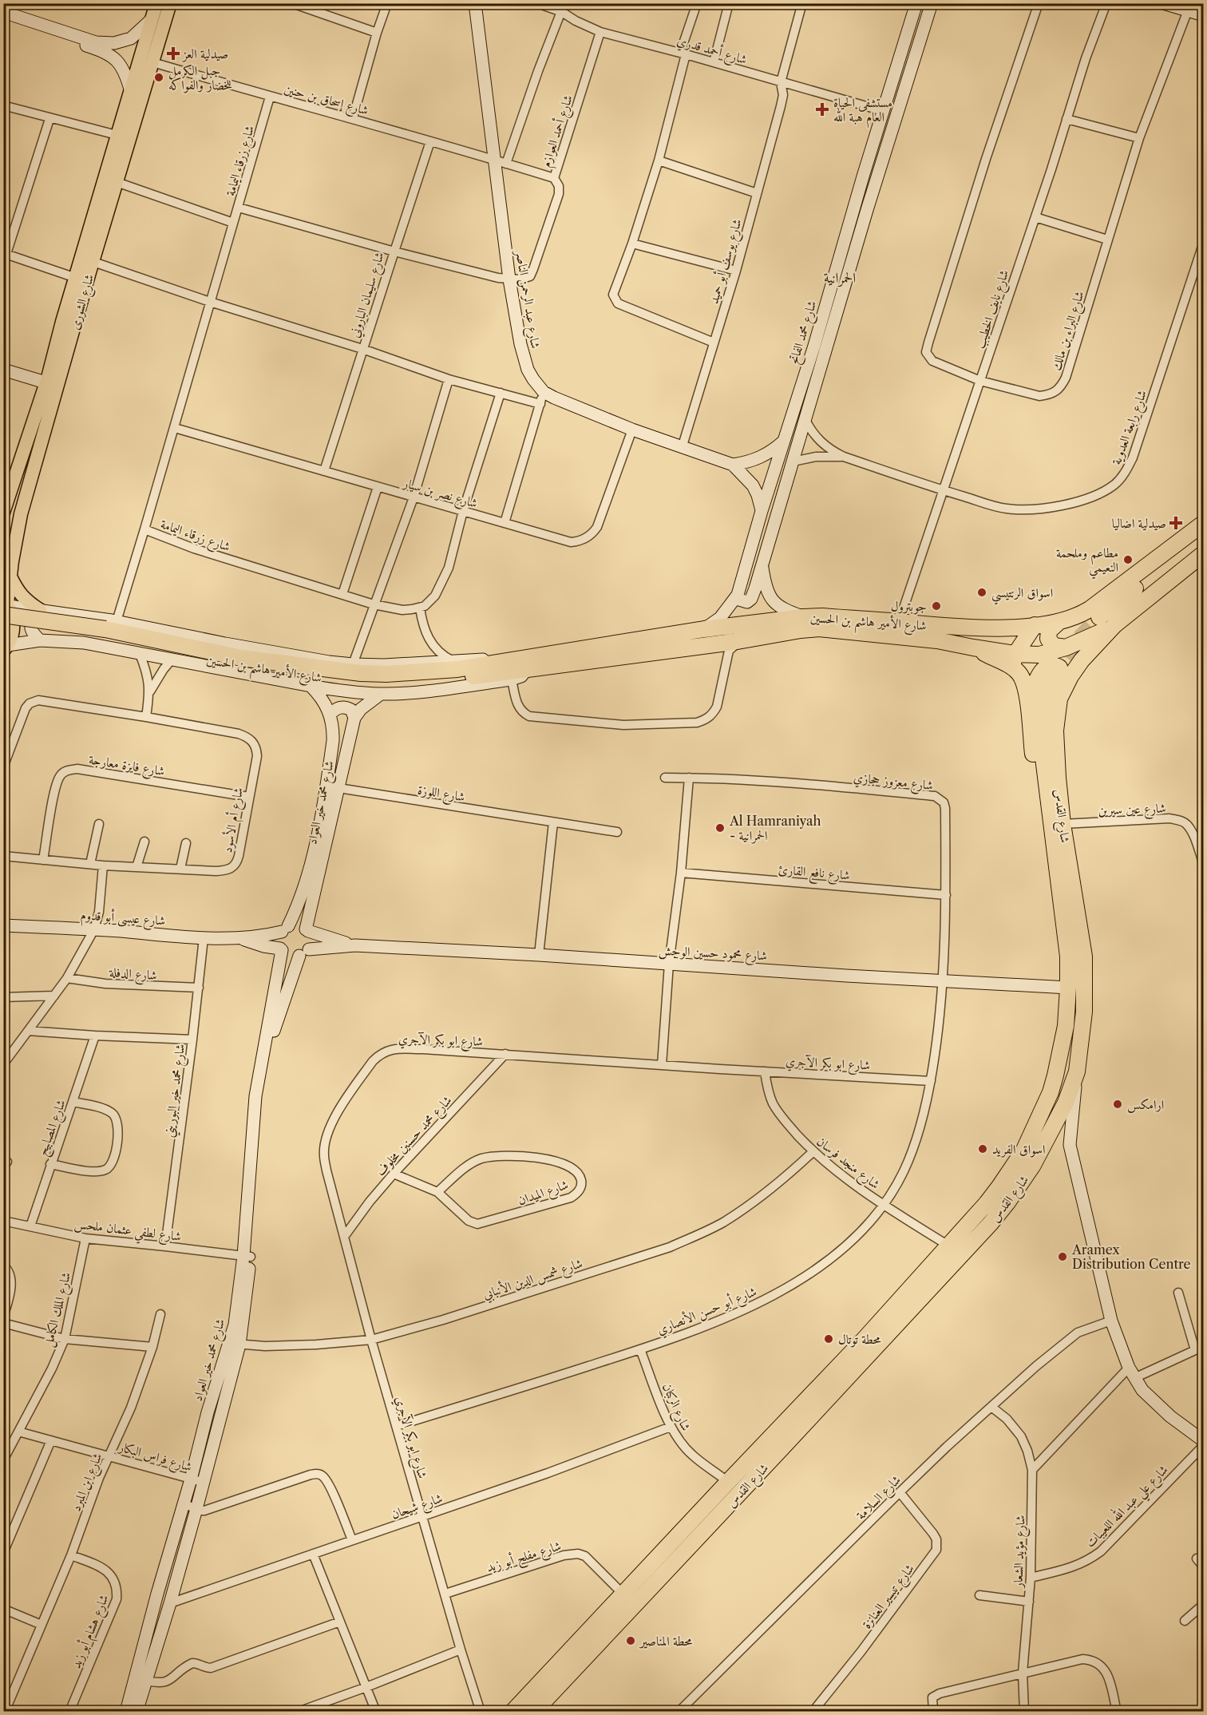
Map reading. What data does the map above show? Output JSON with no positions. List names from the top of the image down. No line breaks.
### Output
{"streets":{"highway":["شارع الأمير هاشم بن الحسين","شارع القدس"],"main road":["شارع الشورى"],"street":["شارع أحمد قدري","شارع إسحاق بن حنين","شارع أحمد العوازم","شارع زرقاء اليمامة","شارع يوسف أبو حميد","شارع سليمان الباروني","شارع عبد الرحمن الناصر","شارع نايف الخطيب","شارع البراء بن مالك","شارع محمد الفاتح","شارع رابعة العدوية","شارع نصر بن سيار","شارع فايزة معارجة","شارع معزوز حجازي","شارع اللوزة","شارع محمد خير العواد","شارع عين سيرين","شارع أم الأسود","شارع نافع القارئ","شارع عيسى أبو قدوم","شارع محمود حسين الوحش","شارع الدفلة","شارع ابو بكر الآجري","شارع محمد خير البوريني","شارع المصابيح","شارع محمد حسنين مخلوف","شارع منجد فرسان","شارع الميدان","شارع لطفي عثمان ملحس","شارع شمس الدين الأنبابي","شارع الملك الكامل","شارع أبو حسن الأنصاري","شارع الركبان","شارع فراس البكار","شارع ابن المبرد","شارع السلامة","شارع شيحان","شارع علي عبد الله اللعيبات","شارع مؤيد الشعار","شارع مفلح أبو زيد","شارع تيسير العنانزة","شارع هشام أبو زيد"]},"crossings":[["شارع أحمد قدري","شارع أحمد العوازم"],["شارع أحمد قدري","شارع يوسف أبو حميد"],["شارع أحمد قدري","شارع محمد الفاتح"],["شارع إسحاق بن حنين","شارع أحمد العوازم"],["شارع إسحاق بن حنين","شارع زرقاء اليمامة"],["شارع إسحاق بن حنين","شارع عبد الرحمن الناصر"],["شارع إسحاق بن حنين","شارع الشورى"],["شارع أحمد العوازم","شارع عبد الرحمن الناصر"],["شارع زرقاء اليمامة","شارع سليمان الباروني"],["شارع زرقاء اليمامة","شارع نصر بن سيار"],["شارع سليمان الباروني","شارع نصر بن سيار"],["شارع الشورى","شارع الأمير هاشم بن الحسين"],["شارع نايف الخطيب","شارع البراء بن مالك"],["شارع نايف الخطيب","شارع رابعة العدوية"],["شارع نايف الخطيب","شارع الأمير هاشم بن الحسين"],["شارع محمد الفاتح","شارع رابعة العدوية"],["شارع محمد الفاتح","شارع الأمير هاشم بن الحسين"],["شارع الأمير هاشم بن الحسين","شارع محمد خير العواد"],["شارع الأمير هاشم بن الحسين","شارع القدس"],["شارع فايزة معارجة","شارع أم الأسود"],["شارع معزوز حجازي","شارع نافع القارئ"],["شارع معزوز حجازي","شارع محمود حسين الوحش"],["شارع معزوز حجازي","شارع أبو حسن الأنصاري"],["شارع اللوزة","شارع محمد خير العواد"],["شارع محمد خير العواد","شارع عيسى أبو قدوم"],["شارع محمد خير العواد","شارع محمود حسين الوحش"],["شارع محمد خير العواد","شارع لطفي عثمان ملحس"],["شارع محمد خير العواد","شارع شمس الدين الأنبابي"],["شارع محمد خير العواد","شارع فراس البكار"],["شارع محمد خير العواد","شارع شيحان"],["شارع عين سيرين","شارع القدس"],["شارع القدس","شارع محمود حسين الوحش"],["شارع القدس","شارع منجد فرسان"],["شارع القدس","شارع الركبان"],["شارع القدس","شارع مفلح أبو زيد"],["شارع عيسى أبو قدوم","شارع محمود حسين الوحش"],["شارع عيسى أبو قدوم","شارع محمد خير البوريني"],["شارع محمود حسين الوحش","شارع أبو حسن الأنصاري"],["شارع الدفلة","شارع محمد خير البوريني"],["شارع ابو بكر الآجري","شارع محمد حسنين مخلوف"],["شارع ابو بكر الآجري","شارع منجد فرسان"],["شارع ابو بكر الآجري","شارع شمس الدين الأنبابي"],["شارع ابو بكر الآجري","شارع أبو حسن الأنصاري"],["شارع ابو بكر الآجري","شارع شيحان"],["شارع ابو بكر الآجري","شارع مفلح أبو زيد"],["شارع محمد خير البوريني","شارع لطفي عثمان ملحس"],["شارع المصابيح","شارع لطفي عثمان ملحس"],["شارع محمد حسنين مخلوف","شارع الميدان"],["شارع منجد فرسان","شارع شمس الدين الأنبابي"],["شارع منجد فرسان","شارع أبو حسن الأنصاري"],["شارع لطفي عثمان ملحس","شارع الملك الكامل"],["شارع الملك الكامل","شارع فراس البكار"],["شارع أبو حسن الأنصاري","شارع الركبان"],["شارع الركبان","شارع شيحان"],["شارع فراس البكار","شارع ابن المبرد"],["شارع ابن المبرد","شارع هشام أبو زيد"],["شارع السلامة","شارع مؤيد الشعار"],["شارع السلامة","شارع تيسير العنانزة"],["شارع علي عبد الله اللعيبات","شارع مؤيد الشعار"]],"districts":["الحمرانية"],"places":{"health":["صيدلية العز","مستشفى الحياة العام هبة الله","صيدلية اضاليا"],"other":["جبل الكرمل للخضار والفواكه","مطاعم وملحمة النعيمي","اسواق الرنتيسي","جوبترول","Al Hamraniyah - الحمرانية","ارامكس","اسواق الفريد","Aramex Distribution Centre","محطة توتال","محطة المناصير"]}}
